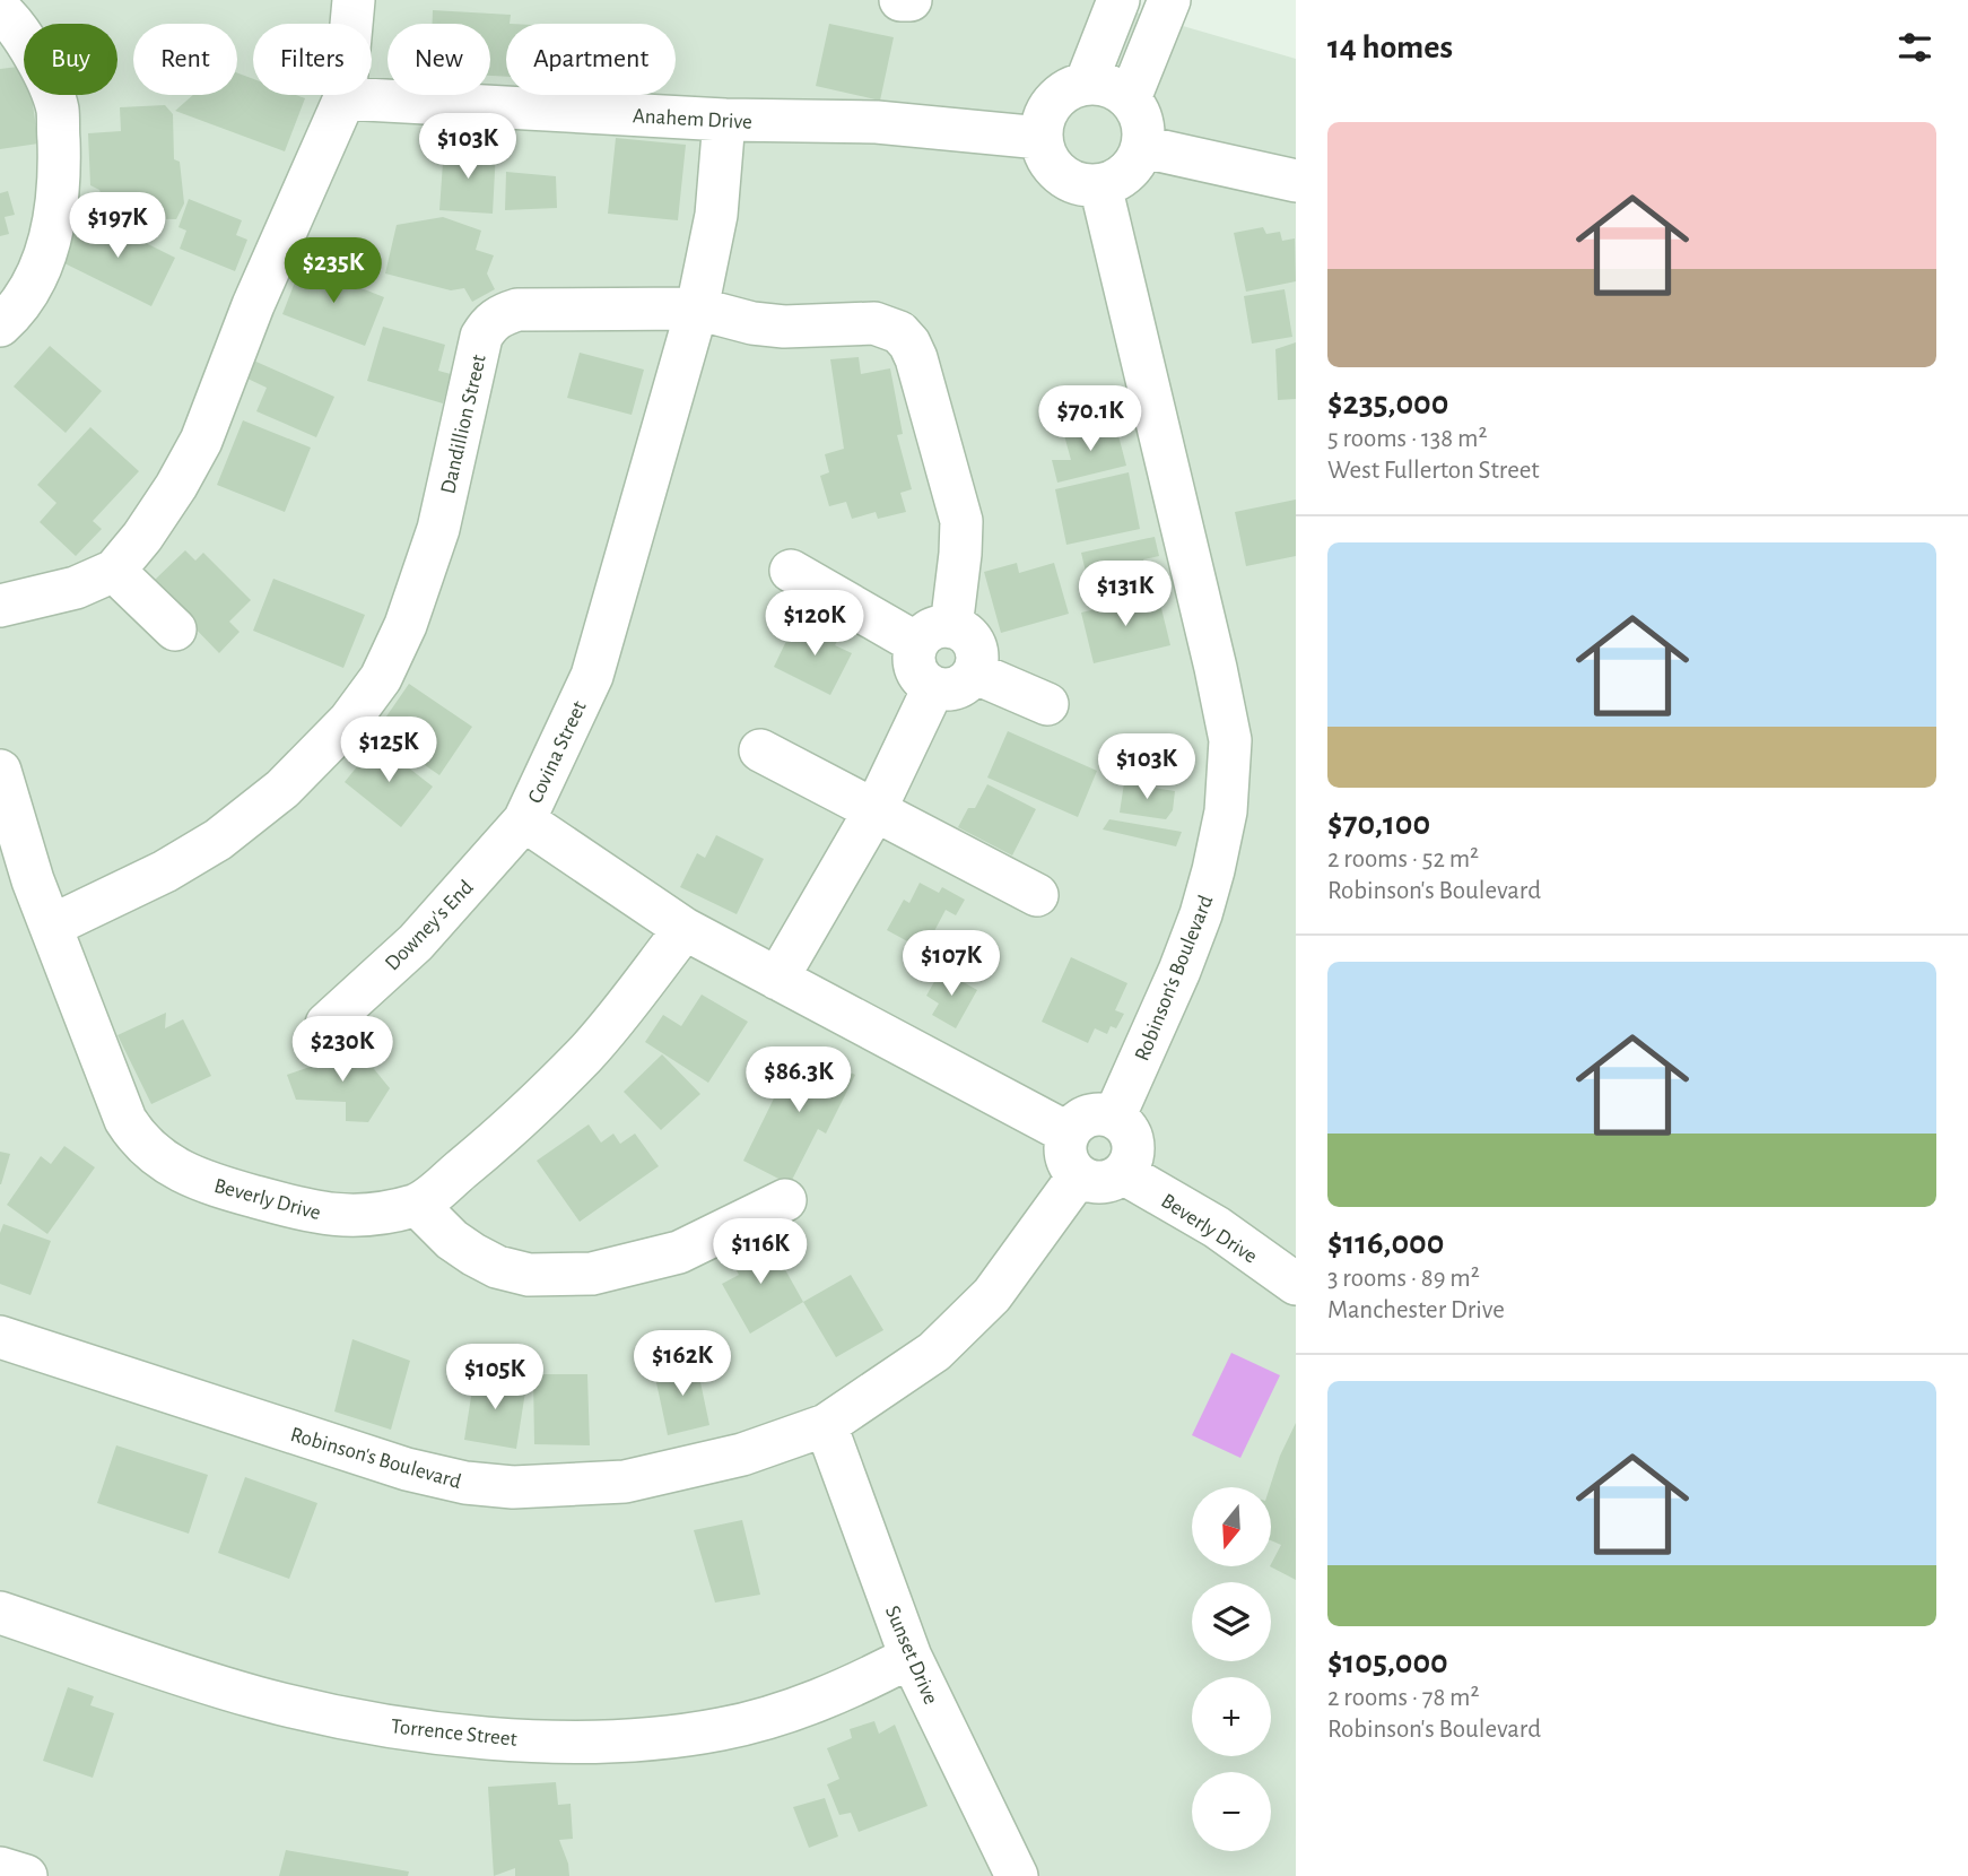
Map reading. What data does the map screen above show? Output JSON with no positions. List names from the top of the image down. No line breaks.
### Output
{"streets":{"street":["Anahem Drive","Dandillion Street","Covina Street","Downey's End","Robinson's Boulevard","Beverly Drive","Sunset Drive","Torrence Street"]},"crossings":[["Anahem Drive","Covina Street"],["Anahem Drive","Robinson's Boulevard"],["Dandillion Street","Covina Street"],["Dandillion Street","Beverly Drive"],["Covina Street","Downey's End"],["Covina Street","Robinson's Boulevard"],["Covina Street","Beverly Drive"],["Robinson's Boulevard","Beverly Drive"],["Robinson's Boulevard","Sunset Drive"],["Sunset Drive","Torrence Street"]],"north":"bottom","page":{"heading":"14 homes","chip":["Buy","Rent","Filters","New","Apartment"],"list":[{"name":"$235,000","note":"5 rooms · 138 m² · West Fullerton Street"},{"name":"$70,100","note":"2 rooms · 52 m² · Robinson's Boulevard"},{"name":"$116,000","note":"3 rooms · 89 m² · Manchester Drive"},{"name":"$105,000","note":"2 rooms · 78 m² · Robinson's Boulevard"}],"price":["$103K","$197K","$235K","$70.1K","$131K","$120K","$125K","$103K","$107K","$230K","$86.3K","$116K","$162K","$105K"],"map_buttons":["+","−"]}}
